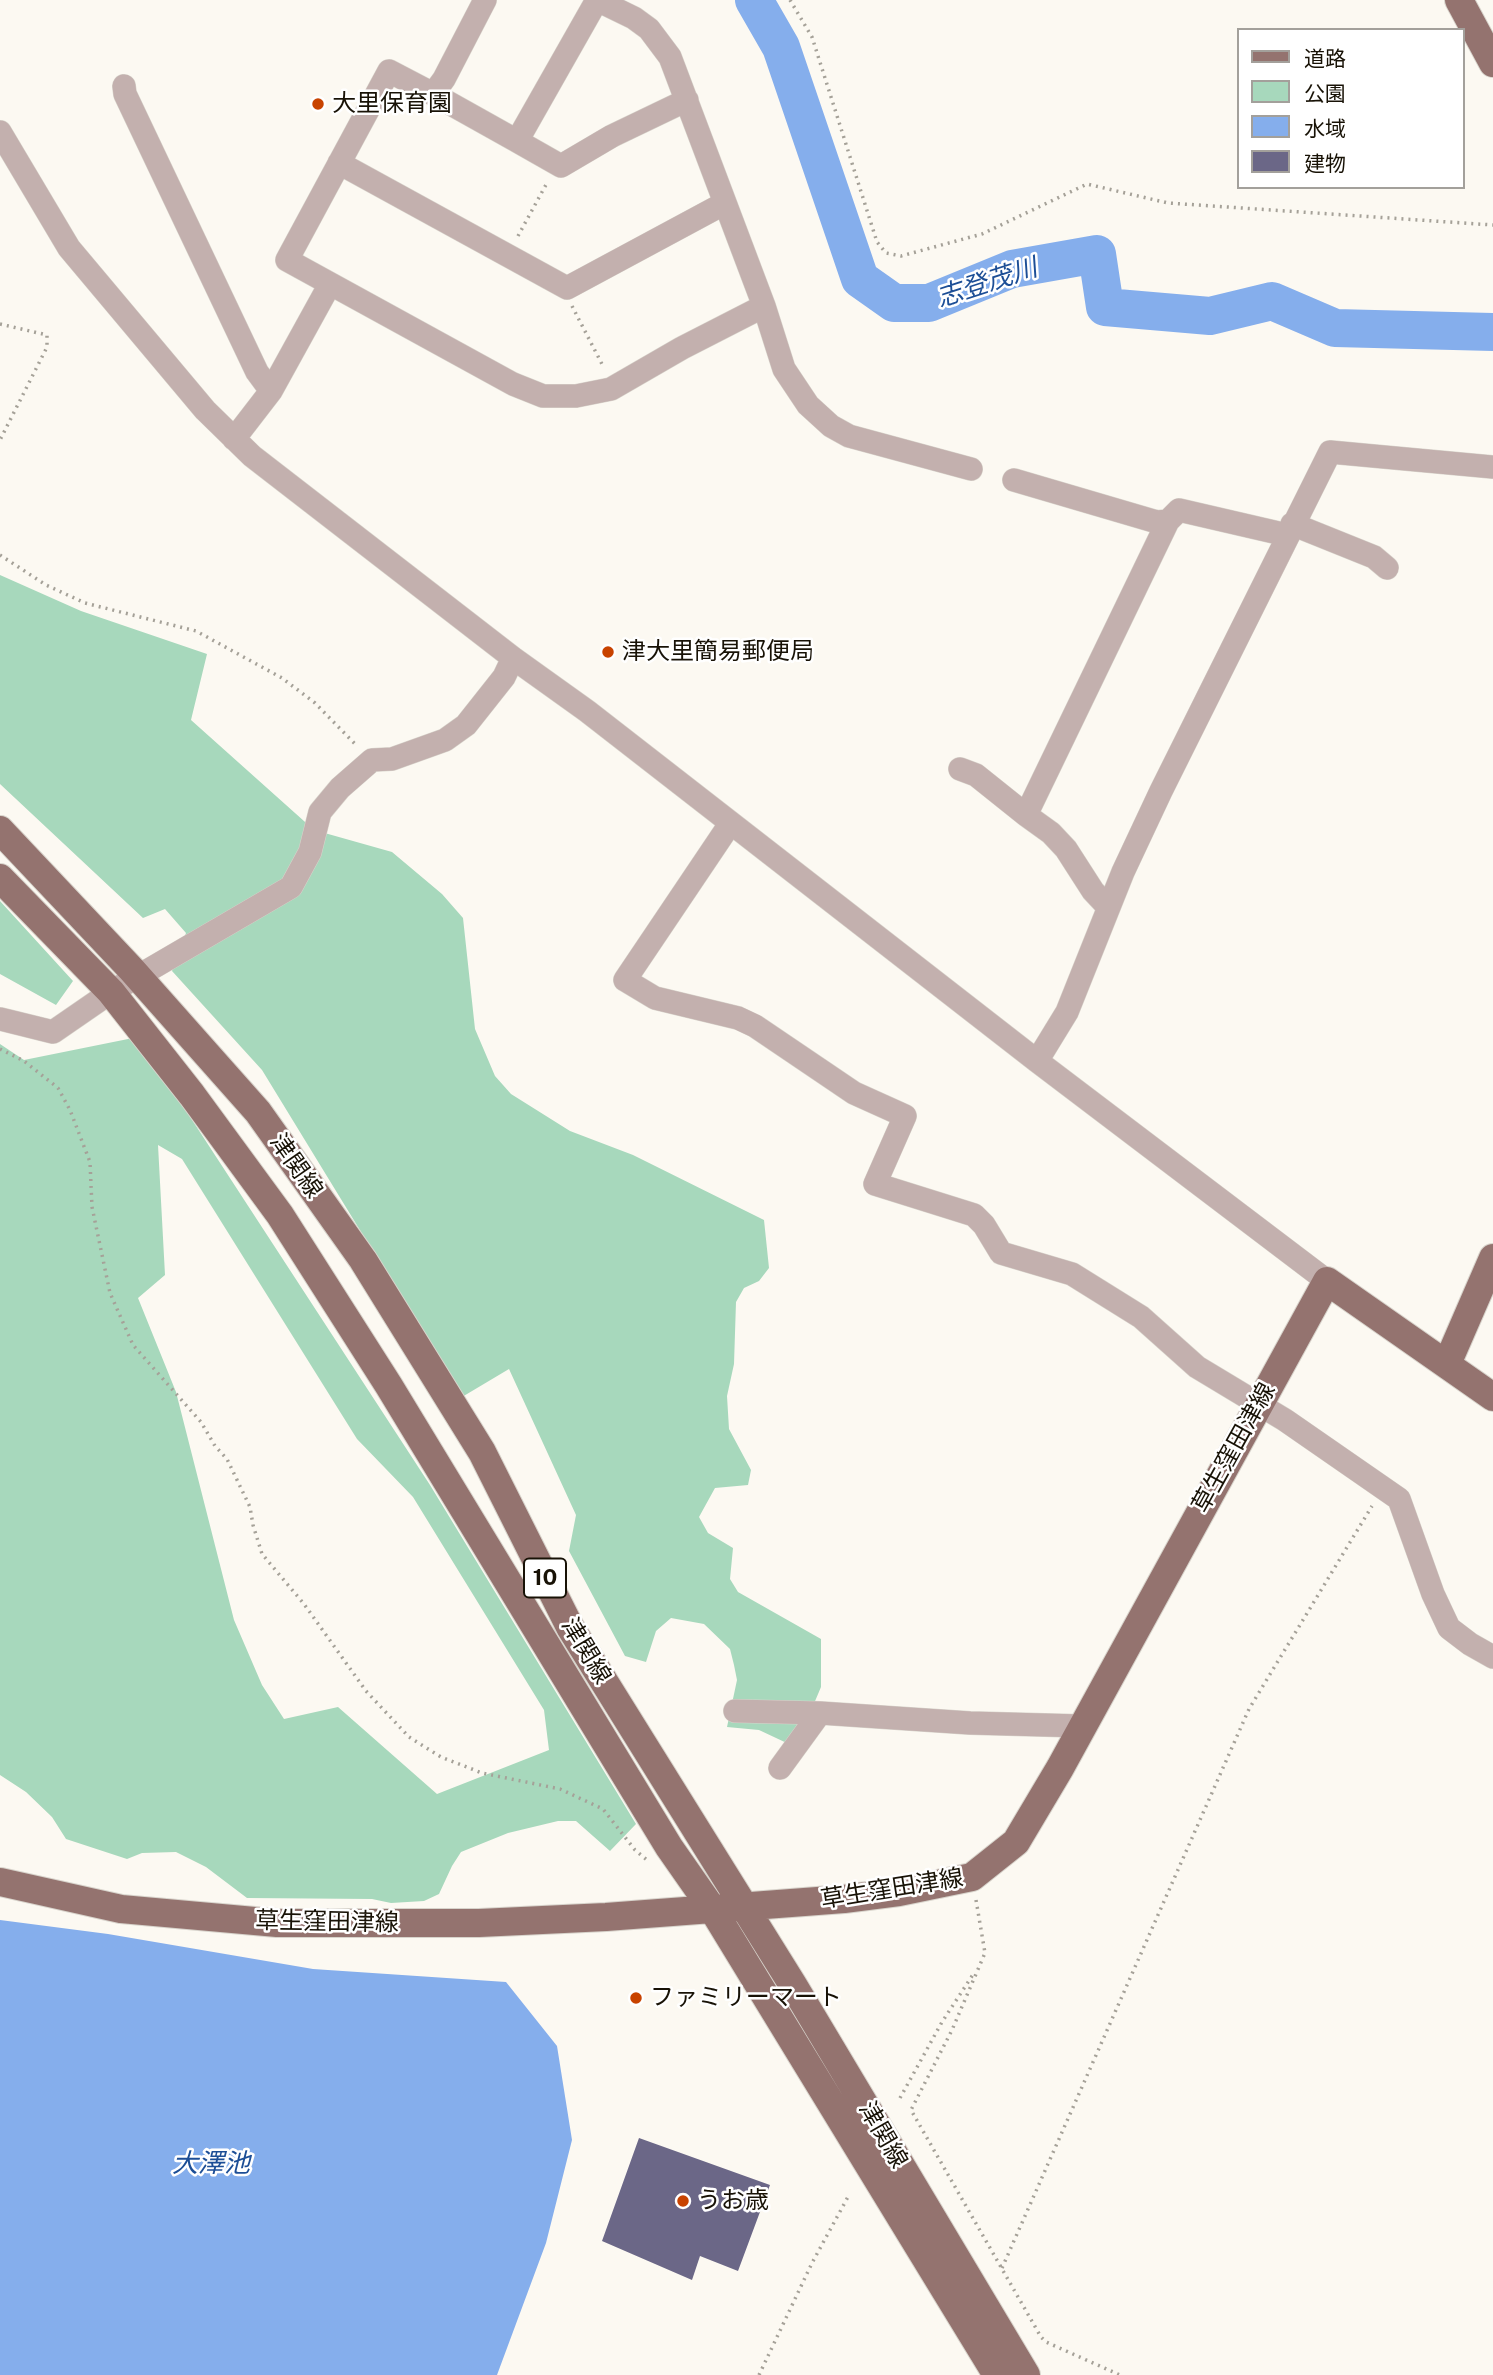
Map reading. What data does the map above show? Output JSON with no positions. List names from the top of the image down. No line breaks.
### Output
{"streets":{"main road":["津関線","草生窪田津線","10"]},"crossings":[["津関線","草生窪田津線"]],"water":["志登茂川","大澤池"],"places":["大里保育園","津大里簡易郵便局","ファミリーマート","うお歳"],"legend":["道路","公園","水域","建物"]}
